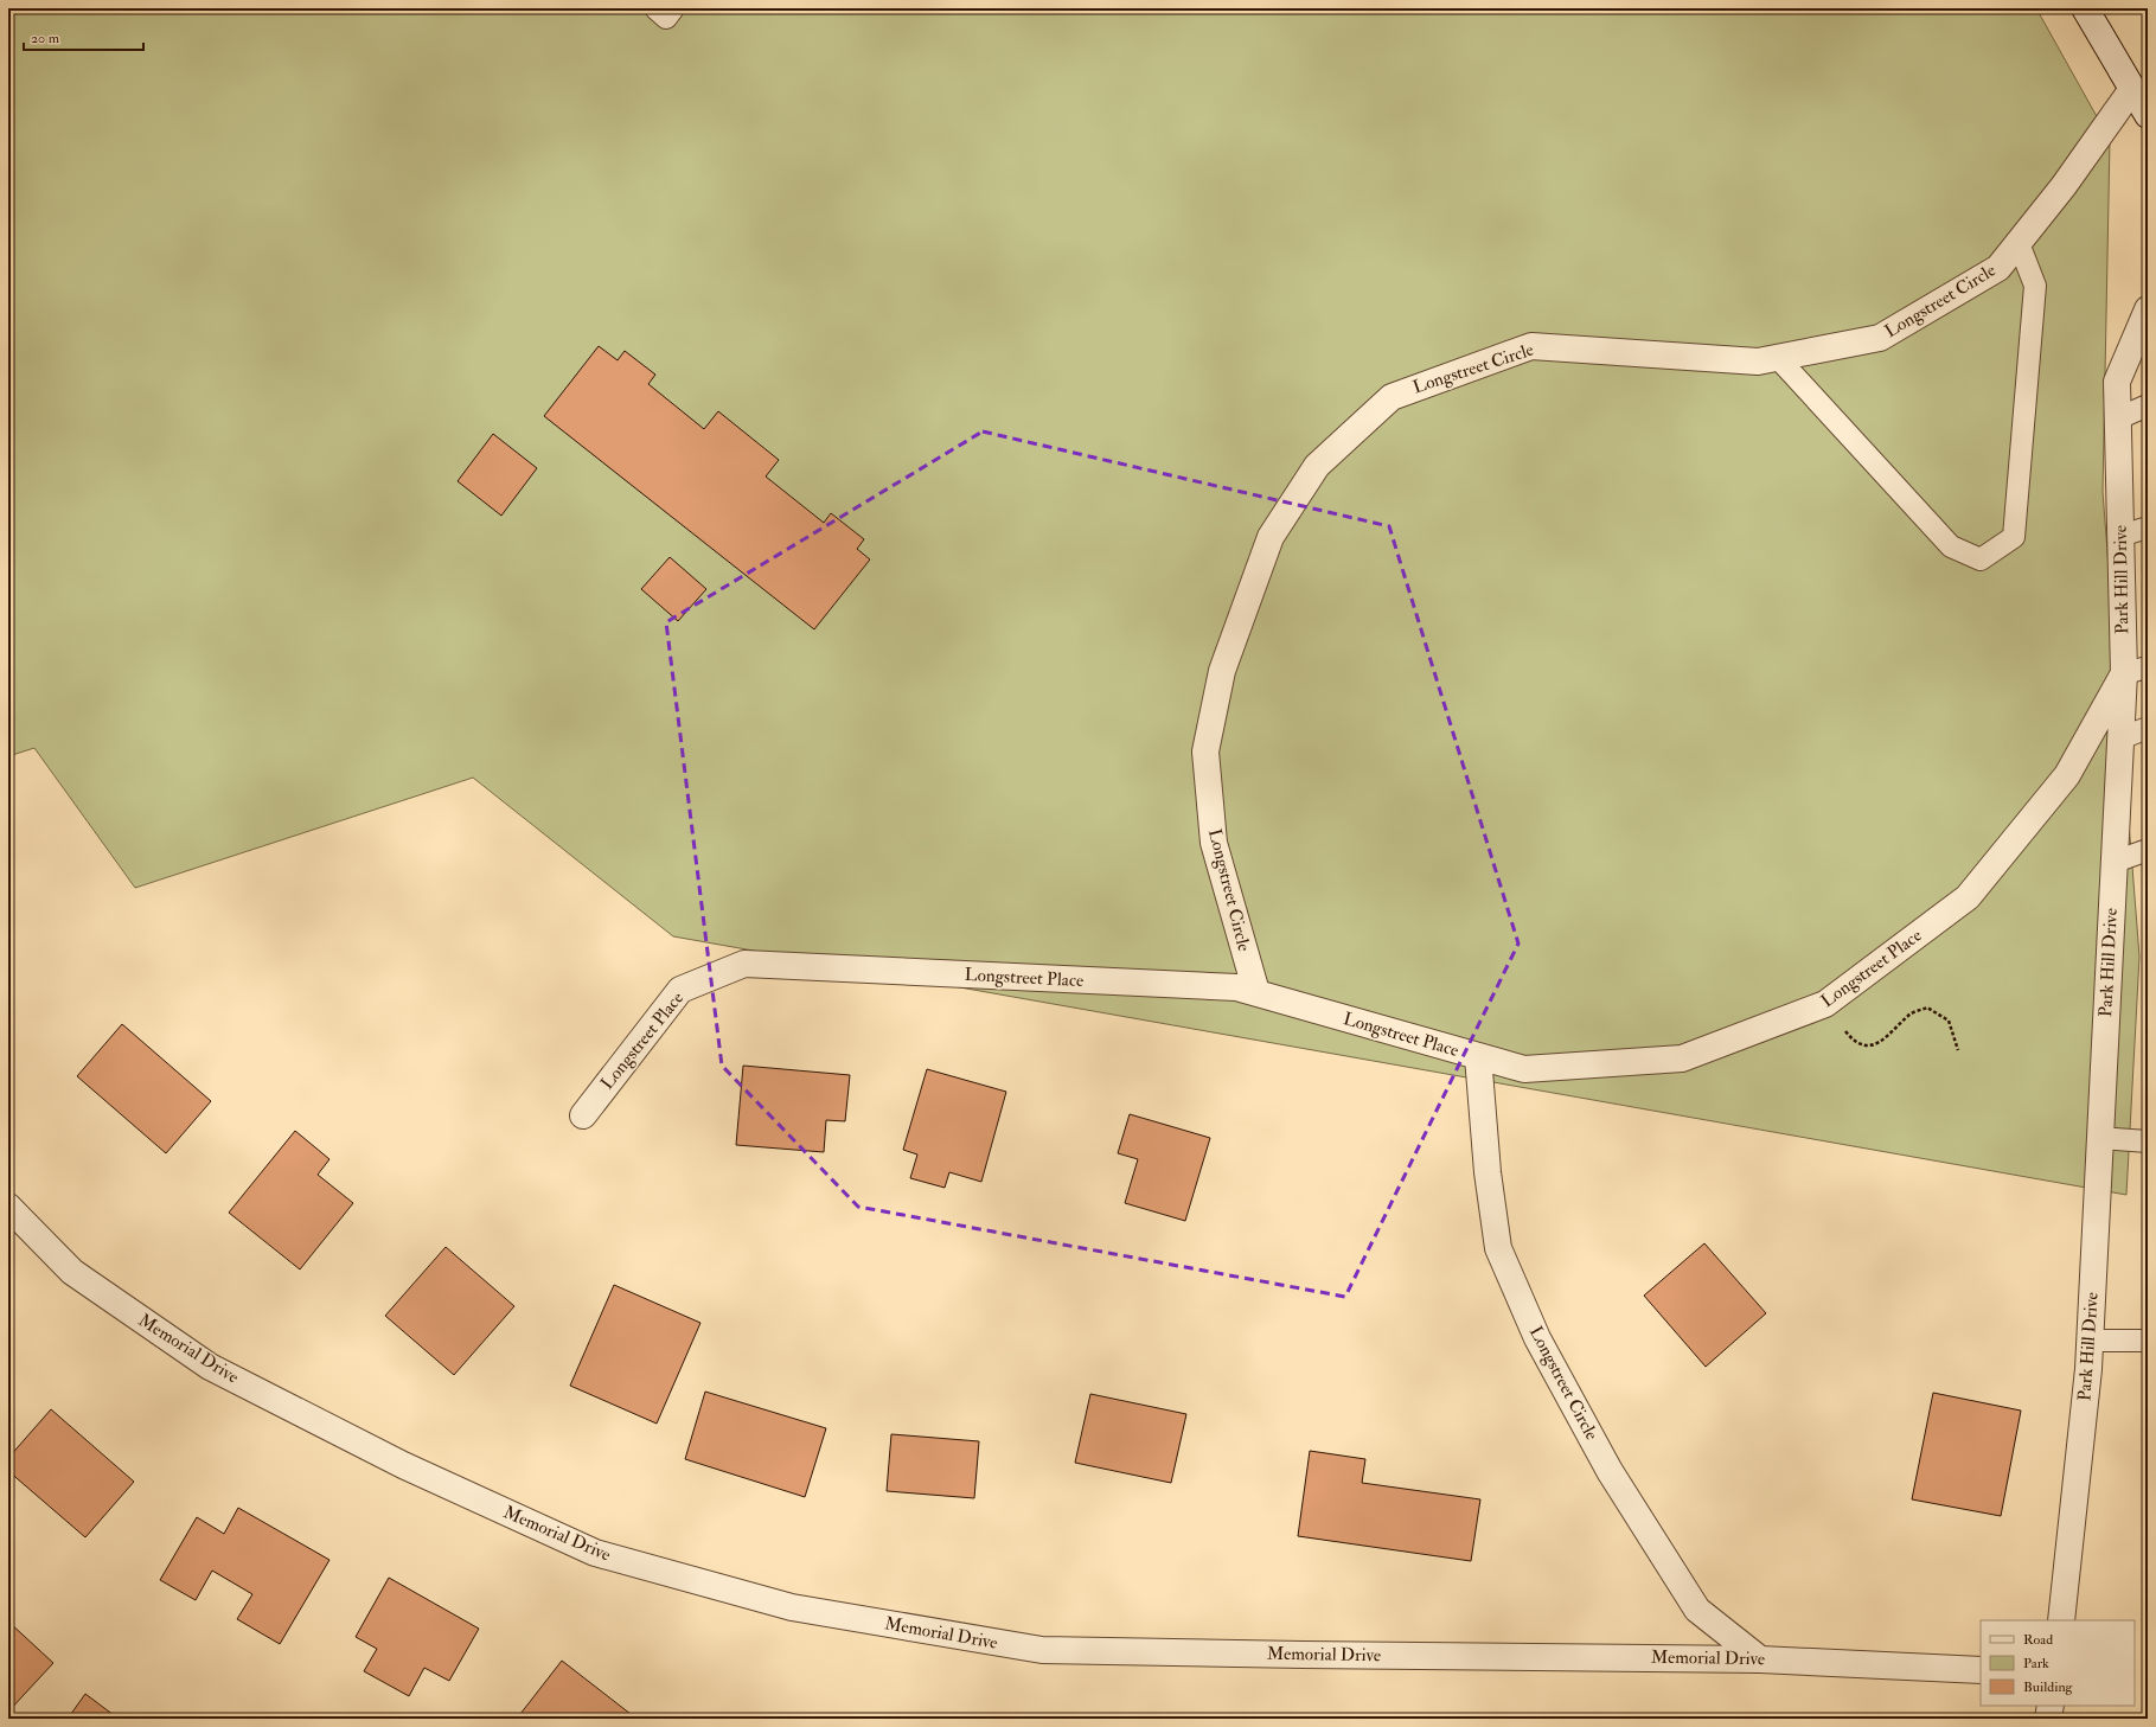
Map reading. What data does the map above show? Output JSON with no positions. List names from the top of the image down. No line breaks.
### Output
{"streets":{"street":["Longstreet Circle","Park Hill Drive","Longstreet Place","Memorial Drive"]},"crossings":[["Longstreet Circle","Longstreet Place"],["Longstreet Circle","Memorial Drive"],["Park Hill Drive","Longstreet Place"]],"legend":["Road","Park","Building"],"scale_bar":"20 m"}
